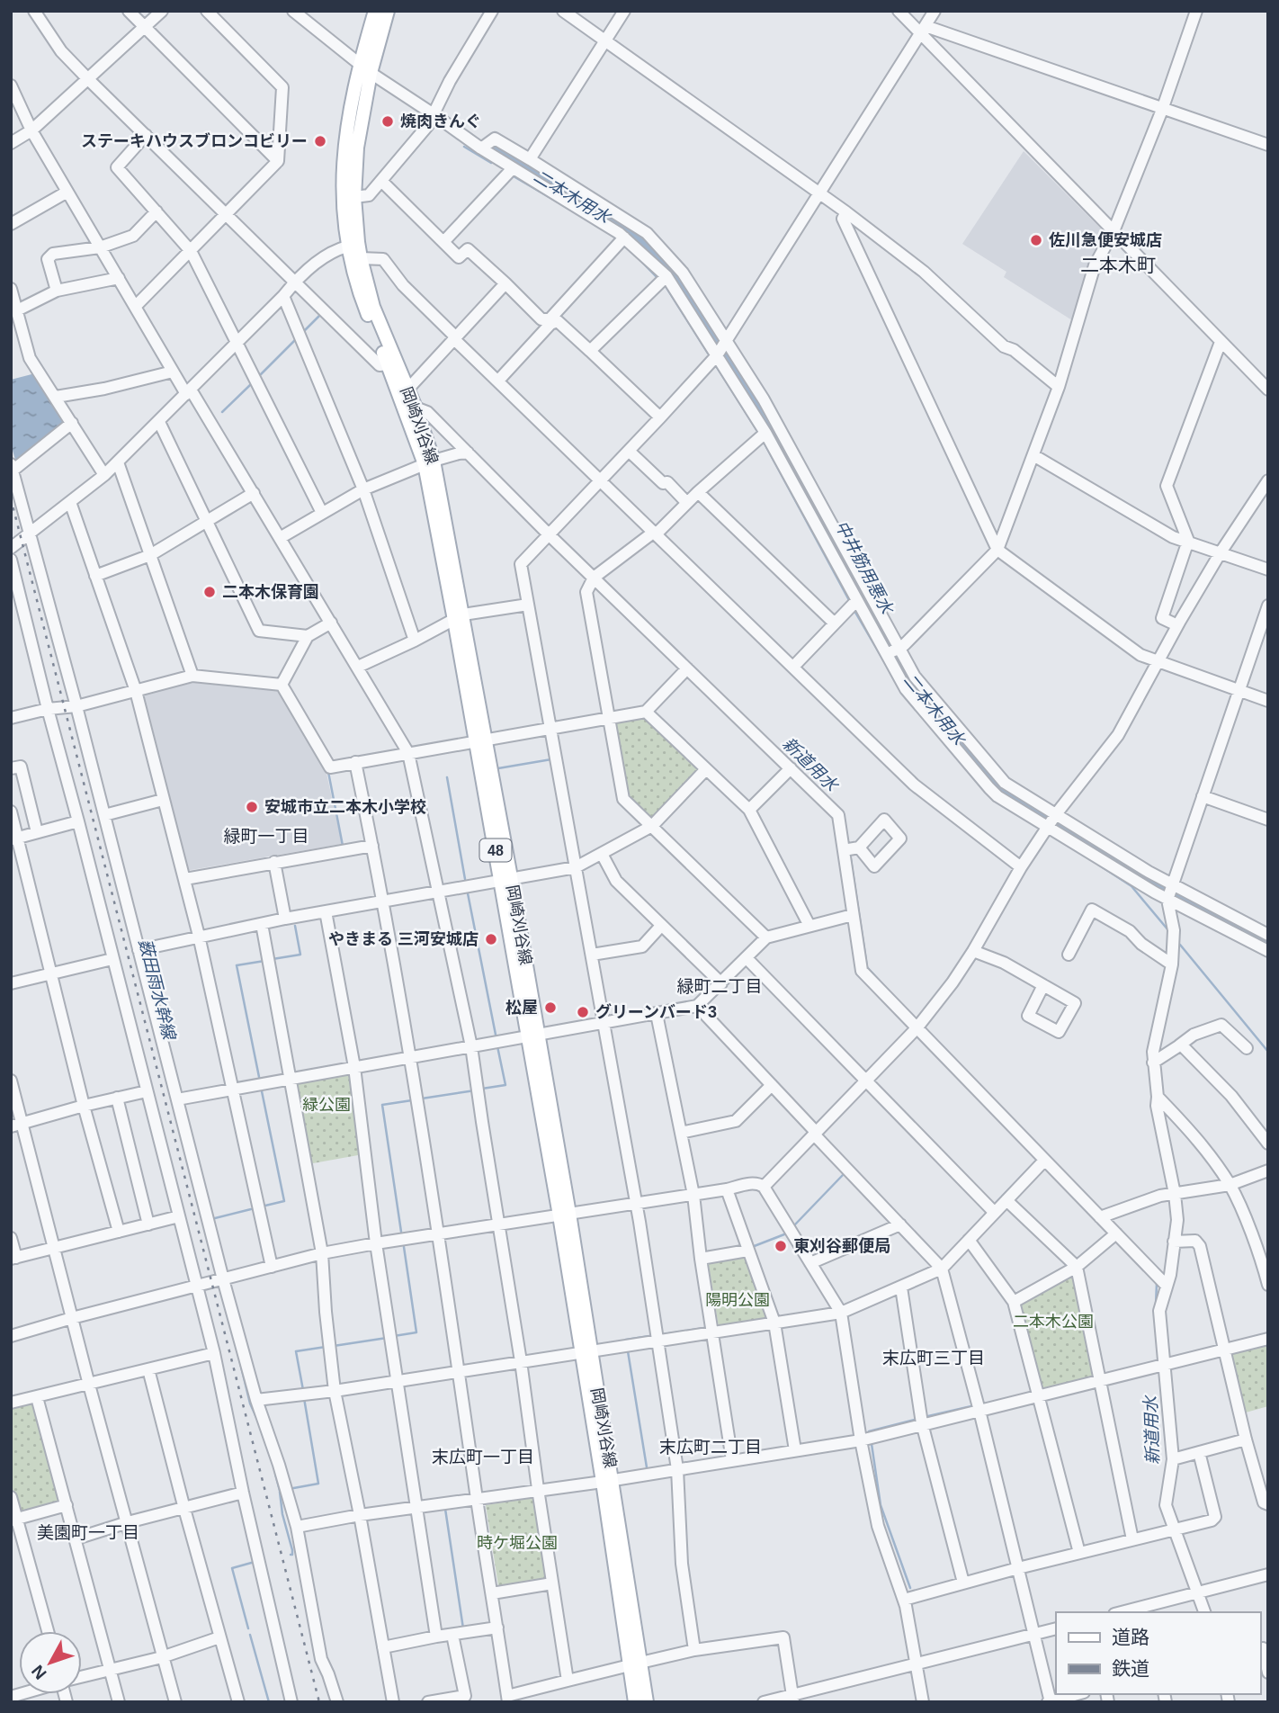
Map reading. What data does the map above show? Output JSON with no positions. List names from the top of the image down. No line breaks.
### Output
{"streets":{"main road":["岡崎刈谷線","48"]},"districts":["二本木町","緑町一丁目","緑町二丁目","末広町三丁目","末広町二丁目","末広町一丁目","美園町一丁目"],"water":["二本木用水","中井筋用悪水","新道用水","薮田雨水幹線"],"parks":["緑公園","陽明公園","二本木公園","時ケ堀公園"],"places":["焼肉きんぐ","ステーキハウスブロンコビリー","佐川急便安城店","二本木保育園","安城市立二本木小学校","やきまる 三河安城店","松屋","グリーンバード3","東刈谷郵便局"],"legend":["道路","鉄道"],"north":"bottom left"}
